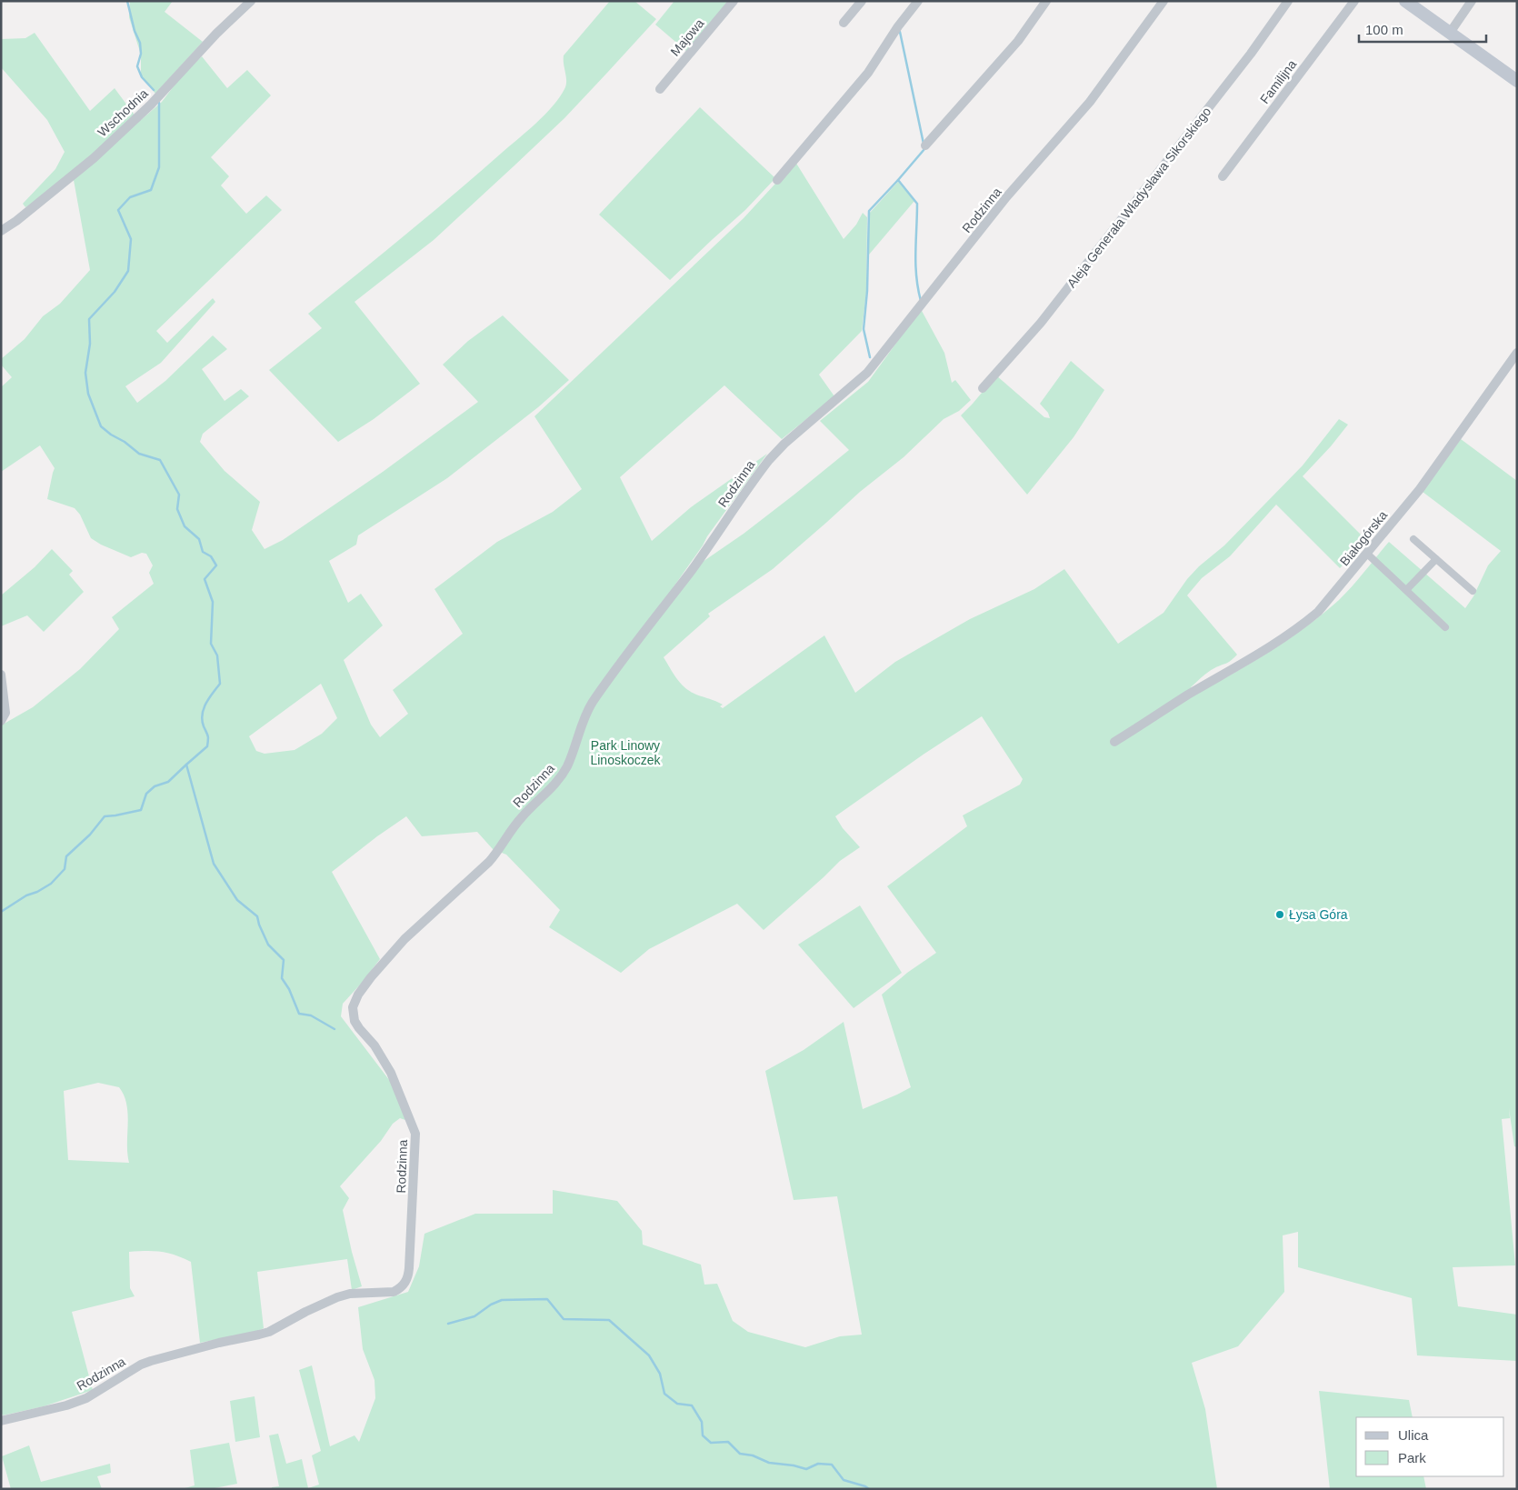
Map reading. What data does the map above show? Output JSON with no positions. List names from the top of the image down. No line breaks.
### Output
{"streets":{"street":["Majowa","Familijna","Wschodnia","Aleja Generała Władysława Sikorskiego","Rodzinna","Białogórska"]},"parks":["Park Linowy Linoskoczek"],"places":["Łysa Góra"],"legend":["Ulica","Park"],"scale_bar":"100 m"}
